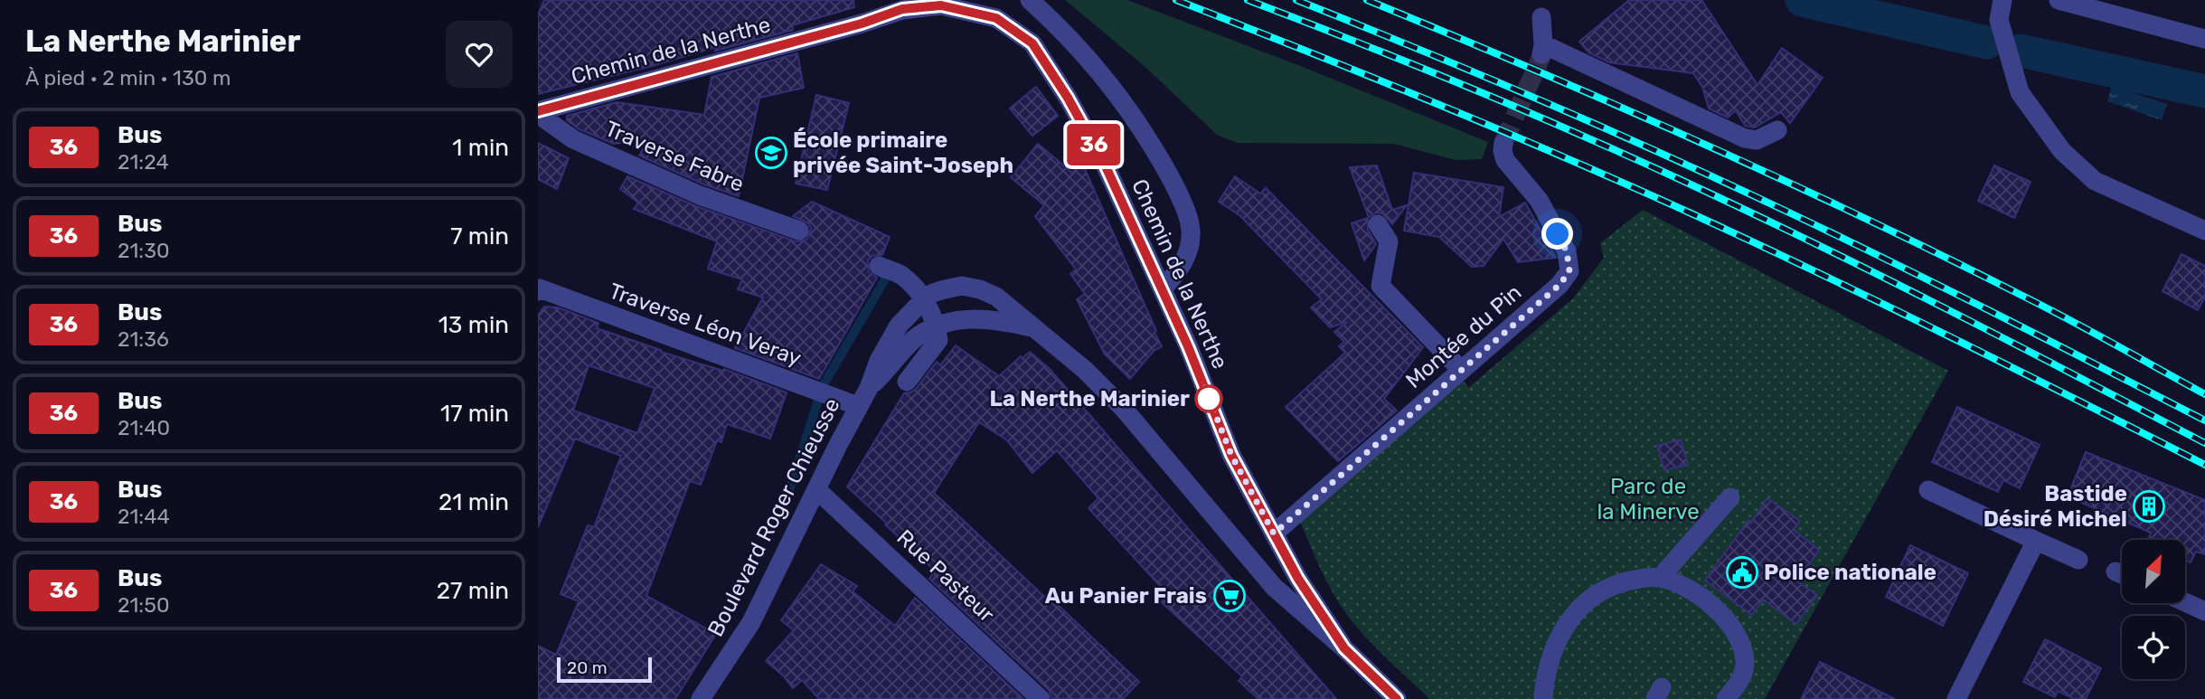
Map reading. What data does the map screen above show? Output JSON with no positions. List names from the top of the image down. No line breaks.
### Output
{"streets":{"street":["Chemin de la Nerthe","Traverse Fabre","Traverse Léon Veray","Montée du Pin","Boulevard Roger Chieusse","Rue Pasteur"]},"crossings":[["Chemin de la Nerthe","Traverse Fabre"],["Chemin de la Nerthe","Montée du Pin"],["Chemin de la Nerthe","Boulevard Roger Chieusse"],["Traverse Léon Veray","Boulevard Roger Chieusse"],["Boulevard Roger Chieusse","Rue Pasteur"]],"parks":["Parc de la Minerve"],"places":{"school or university":["École primaire privée Saint-Joseph"],"other":["La Nerthe Marinier"],"building":["Bastide Désiré Michel"],"public building":["Police nationale"],"supermarket":["Au Panier Frais"]},"lines":["bus line 36"],"scale_bar":"20 m","north":"top right","page":{"heading":["La Nerthe Marinier","À pied · 2 min · 130 m"],"on_map":"36","list":[{"mark":"36","name":"Bus","note":"21:24","value":"1 min"},{"mark":"36","name":"Bus","note":"21:30","value":"7 min"},{"mark":"36","name":"Bus","note":"21:36","value":"13 min"},{"mark":"36","name":"Bus","note":"21:40","value":"17 min"},{"mark":"36","name":"Bus","note":"21:44","value":"21 min"},{"mark":"36","name":"Bus","note":"21:50","value":"27 min"}],"scale":"20 m"}}
